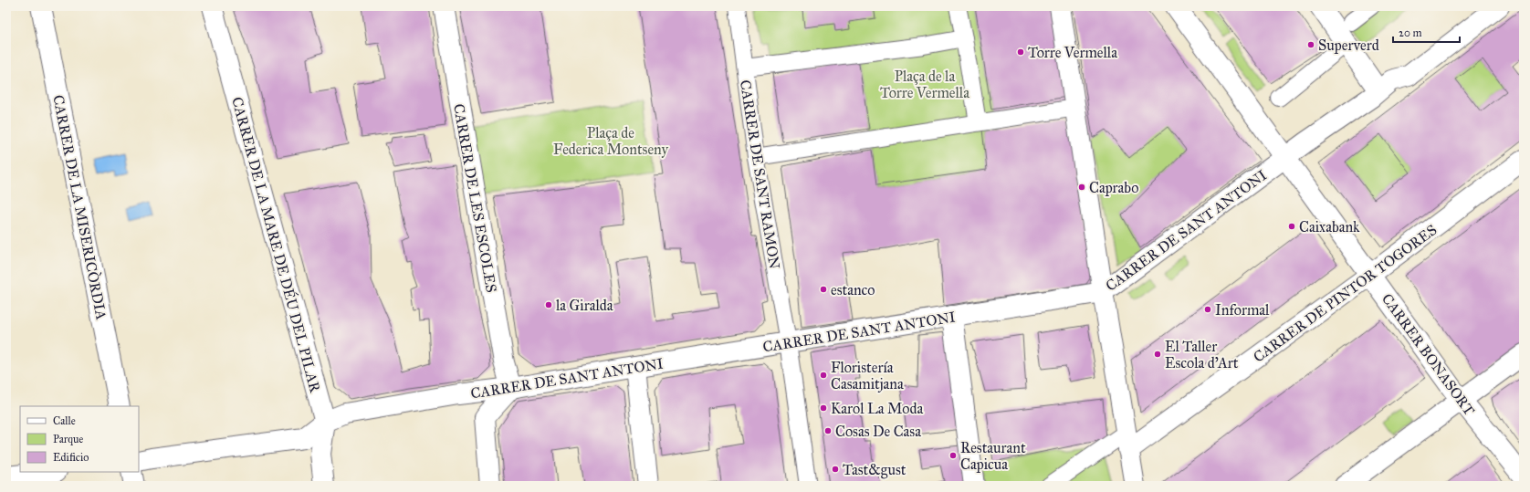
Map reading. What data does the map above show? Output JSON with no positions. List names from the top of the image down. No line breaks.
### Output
{"streets":{"street":["CARRER DE SANT RAMON","CARRER DE LES ESCOLES","CARRER DE LA MISERICÒRDIA","CARRER DE SANT ANTONI","CARRER DE LA MARE DE DÉU DEL PILAR","CARRER DE PINTOR TOGORES","CARRER BONASORT"]},"crossings":[["CARRER DE SANT RAMON","CARRER DE SANT ANTONI"],["CARRER DE LES ESCOLES","CARRER DE SANT ANTONI"],["CARRER DE SANT ANTONI","CARRER DE LA MARE DE DÉU DEL PILAR"],["CARRER DE SANT ANTONI","CARRER BONASORT"],["CARRER DE PINTOR TOGORES","CARRER BONASORT"]],"parks":["Plaça de la Torre Vermella","Plaça de Federica Montseny"],"places":["Superverd","Torre Vermella","Caprabo","Caixabank","estanco","la Giralda","Informal","El Taller Escola d'Art","Floristería Casamitjana","Karol La Moda","Cosas De Casa","Restaurant Capicua","Tast&gust"],"legend":["Calle","Parque","Edificio"],"scale_bar":"20 m"}
